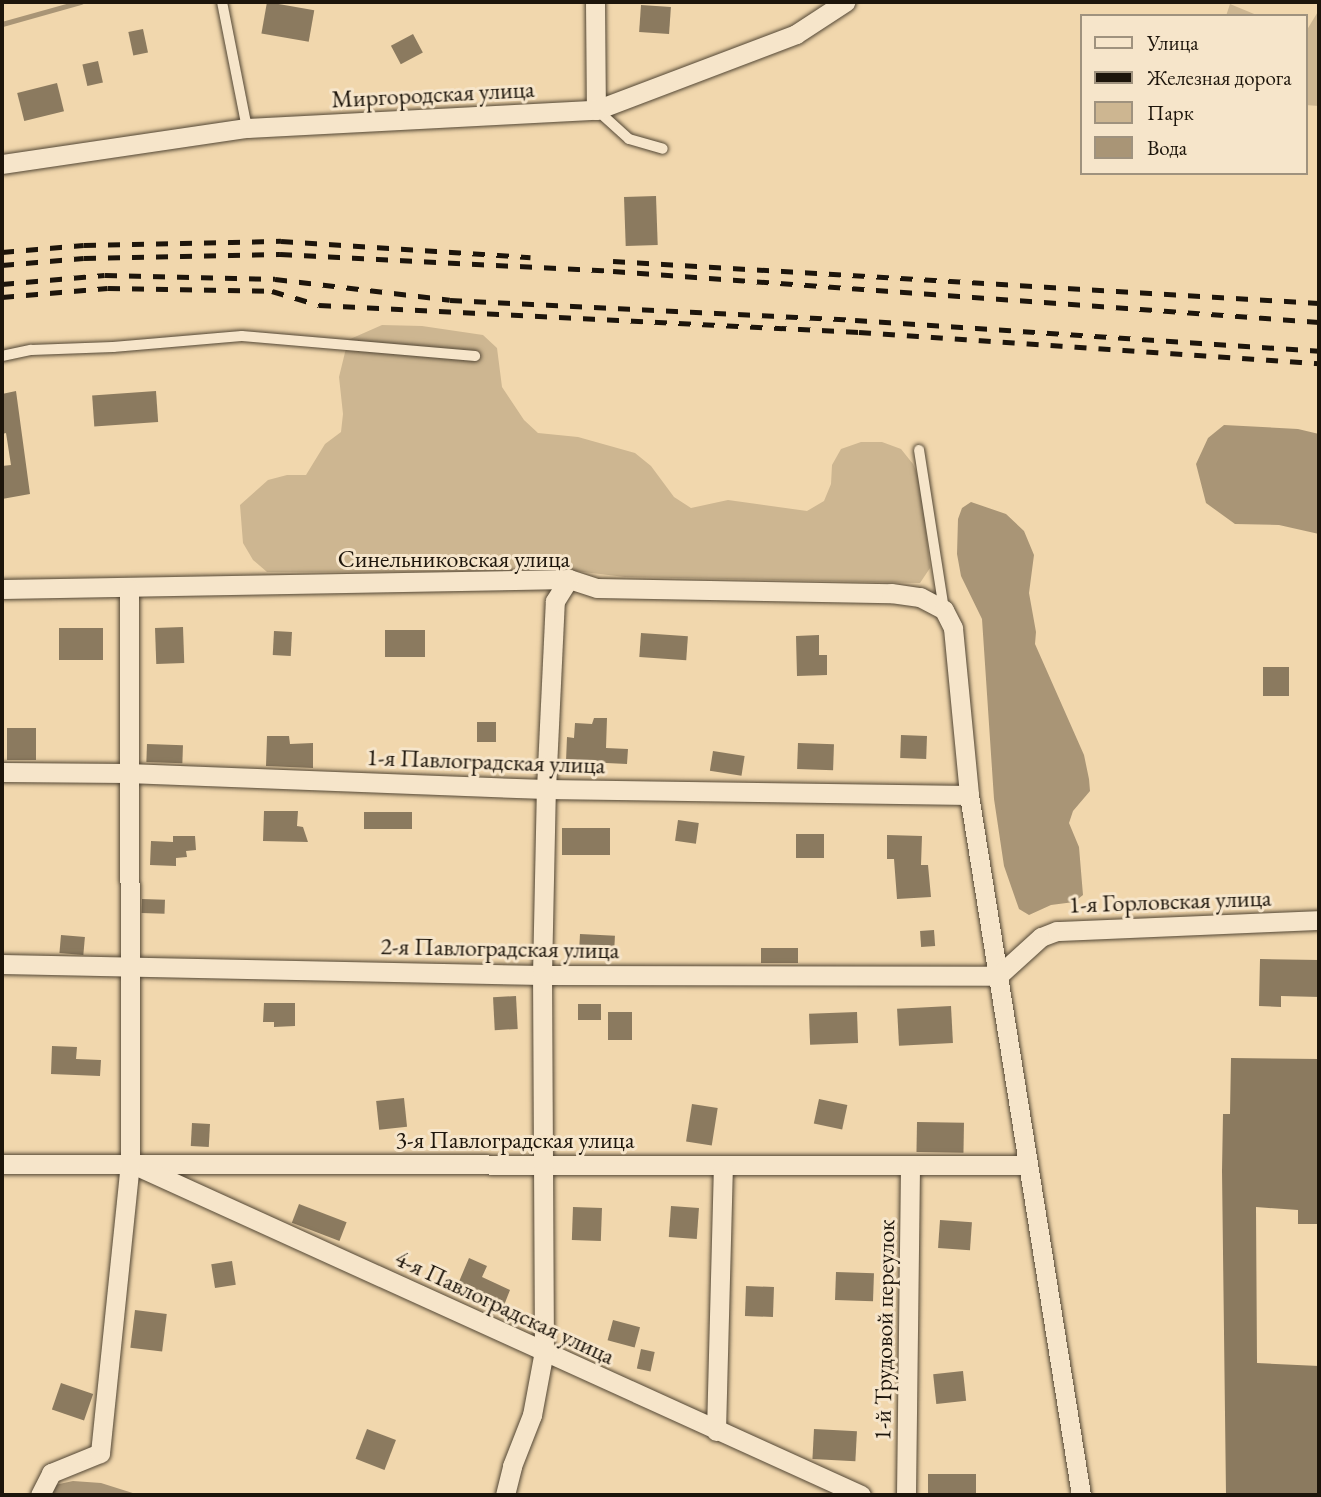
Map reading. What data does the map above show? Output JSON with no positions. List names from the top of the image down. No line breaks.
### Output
{"streets":{"street":["Миргородская улица","Синельниковская улица","1-я Павлоградская улица","1-я Горловская улица","2-я Павлоградская улица","3-я Павлоградская улица","4-я Павлоградская улица","1-й Трудовой переулок"]},"crossings":[["1-я Горловская улица","2-я Павлоградская улица"],["3-я Павлоградская улица","4-я Павлоградская улица"],["3-я Павлоградская улица","1-й Трудовой переулок"]],"legend":["Улица","Железная дорога","Парк","Вода"]}
